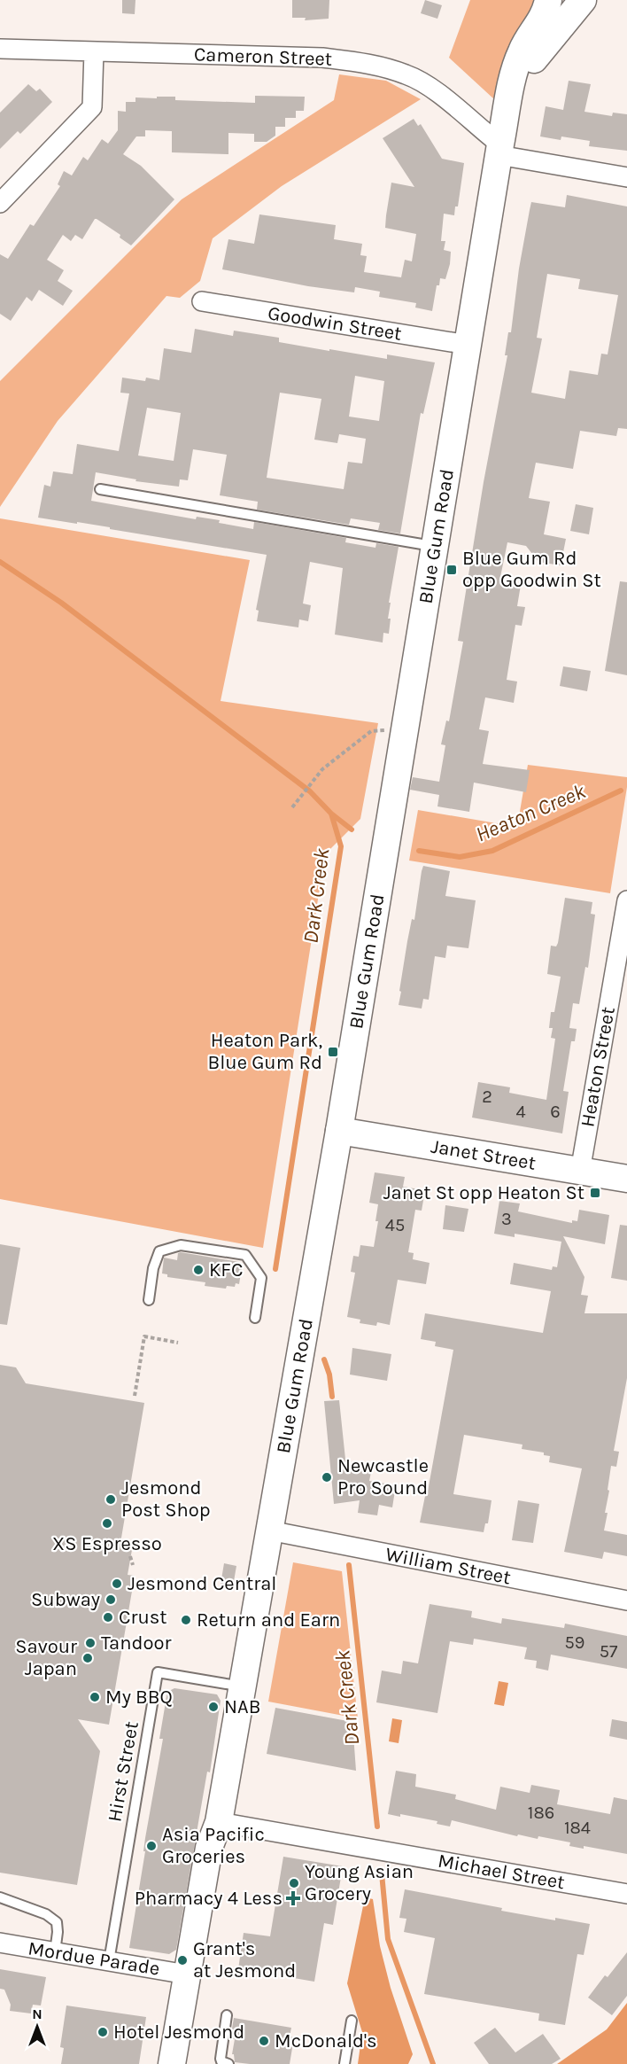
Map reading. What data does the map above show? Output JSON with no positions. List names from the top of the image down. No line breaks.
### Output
{"streets":{"main road":["Blue Gum Road","Janet Street"],"street":["Cameron Street","Goodwin Street","Heaton Street","William Street","Michael Street","Mordue Parade"],"lane":["Hirst Street"]},"crossings":[["Cameron Street","Blue Gum Road"],["Goodwin Street","Blue Gum Road"],["Blue Gum Road","Janet Street"],["Blue Gum Road","William Street"],["Blue Gum Road","Hirst Street"],["Blue Gum Road","Michael Street"],["Blue Gum Road","Mordue Parade"],["Heaton Street","Janet Street"],["Hirst Street","Mordue Parade"]],"water":["Heaton Creek","Dark Creek"],"places":{"transit":["Blue Gum Rd opp Goodwin St","Heaton Park, Blue Gum Rd","Janet St opp Heaton St"],"other":["KFC","Newcastle Pro Sound","Jesmond Post Shop","XS Espresso","Jesmond Central","Subway","Crust","Return and Earn","Tandoor","Savour Japan","My BBQ","NAB","Asia Pacific Groceries","Young Asian Grocery","Grant's at Jesmond","Hotel Jesmond","McDonald's"],"health":["Pharmacy 4 Less"]},"house_numbers":["2","4","6","3","45","59","57","186","184"],"north":"top"}
